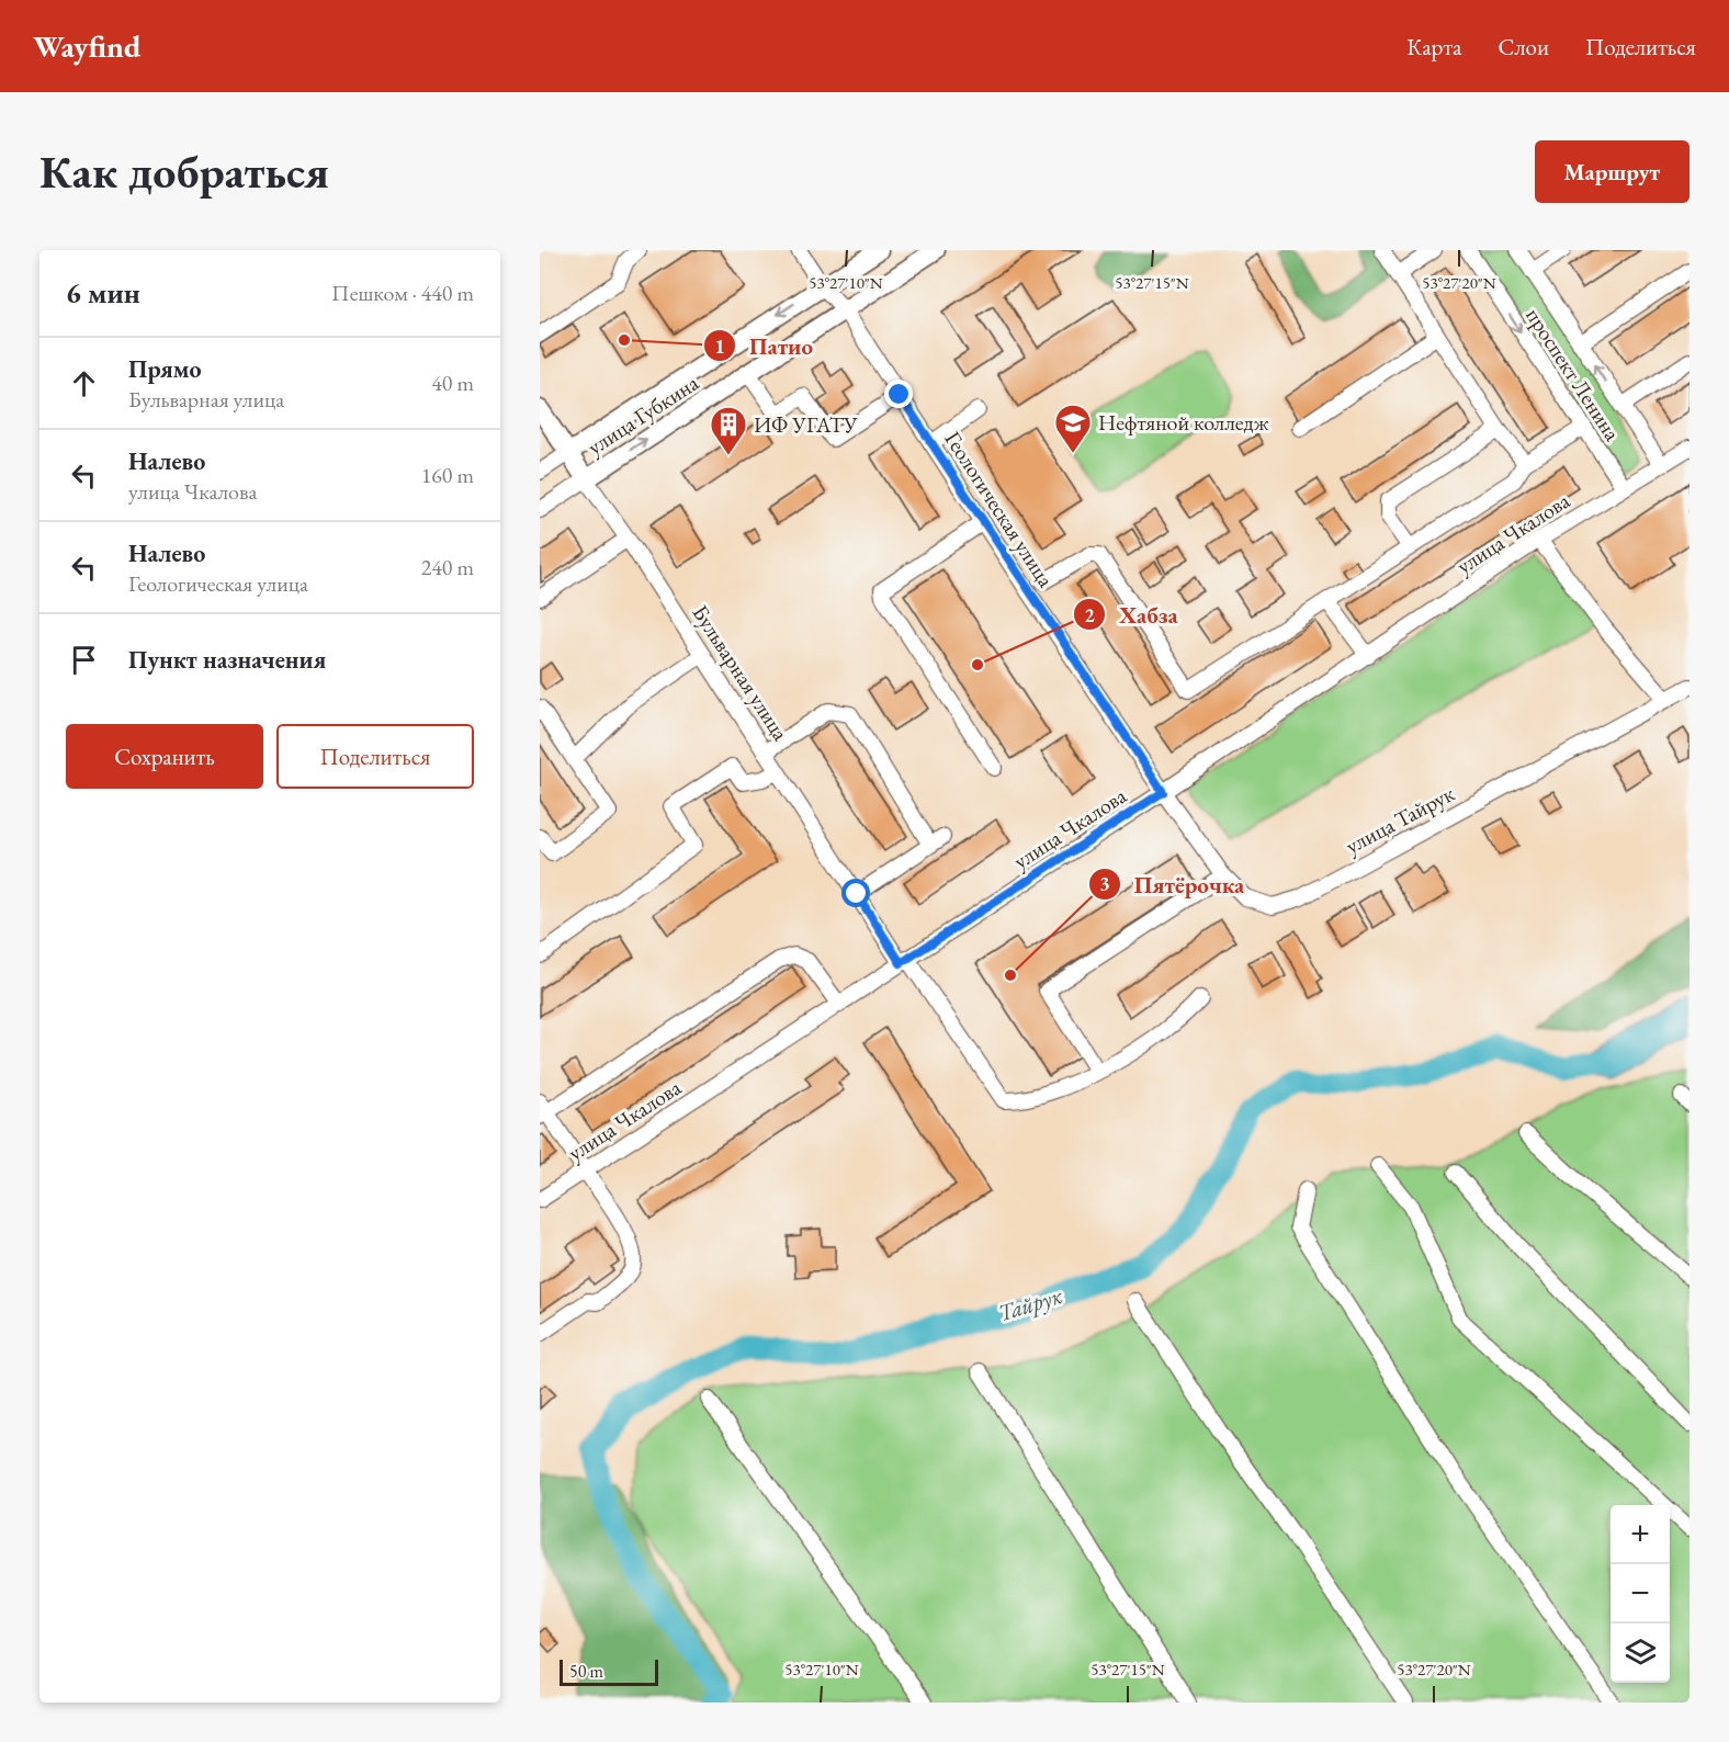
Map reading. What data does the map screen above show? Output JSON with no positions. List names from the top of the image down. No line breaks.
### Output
{"streets":{"main road":["улица Губкина","Бульварная улица"],"street":["проспект Ленина","Геологическая улица","улица Чкалова","улица Тайрук"]},"crossings":[["проспект Ленина","улица Чкалова"],["улица Губкина","Геологическая улица"],["улица Губкина","Бульварная улица"],["Геологическая улица","улица Чкалова"],["Геологическая улица","улица Тайрук"],["улица Чкалова","Бульварная улица"],["улица Чкалова","улица Тайрук"]],"water":["Тайрук"],"places":{"other":["Патио","Хабза","Пятёрочка"],"school or university":["Нефтяной колледж"],"building":["ИФ УГАТУ"]},"scale_bar":"50 m","page":{"header":"Wayfind","nav":["Карта","Слои","Поделиться"],"buttons":["Маршрут",["Сохранить","Поделиться"]],"title":"Как добраться","heading":["6 мин","Пешком · 440 m"],"list":[["Прямо","Бульварная улица","40 m"],["Налево","улица Чкалова","160 m"],["Налево","Геологическая улица","240 m"],"Пункт назначения"],"map_buttons":["+","−"],"scale":"50 m"},"coordinates":["53°27'10\"N","53°27'15\"N","53°27'20\"N"]}
